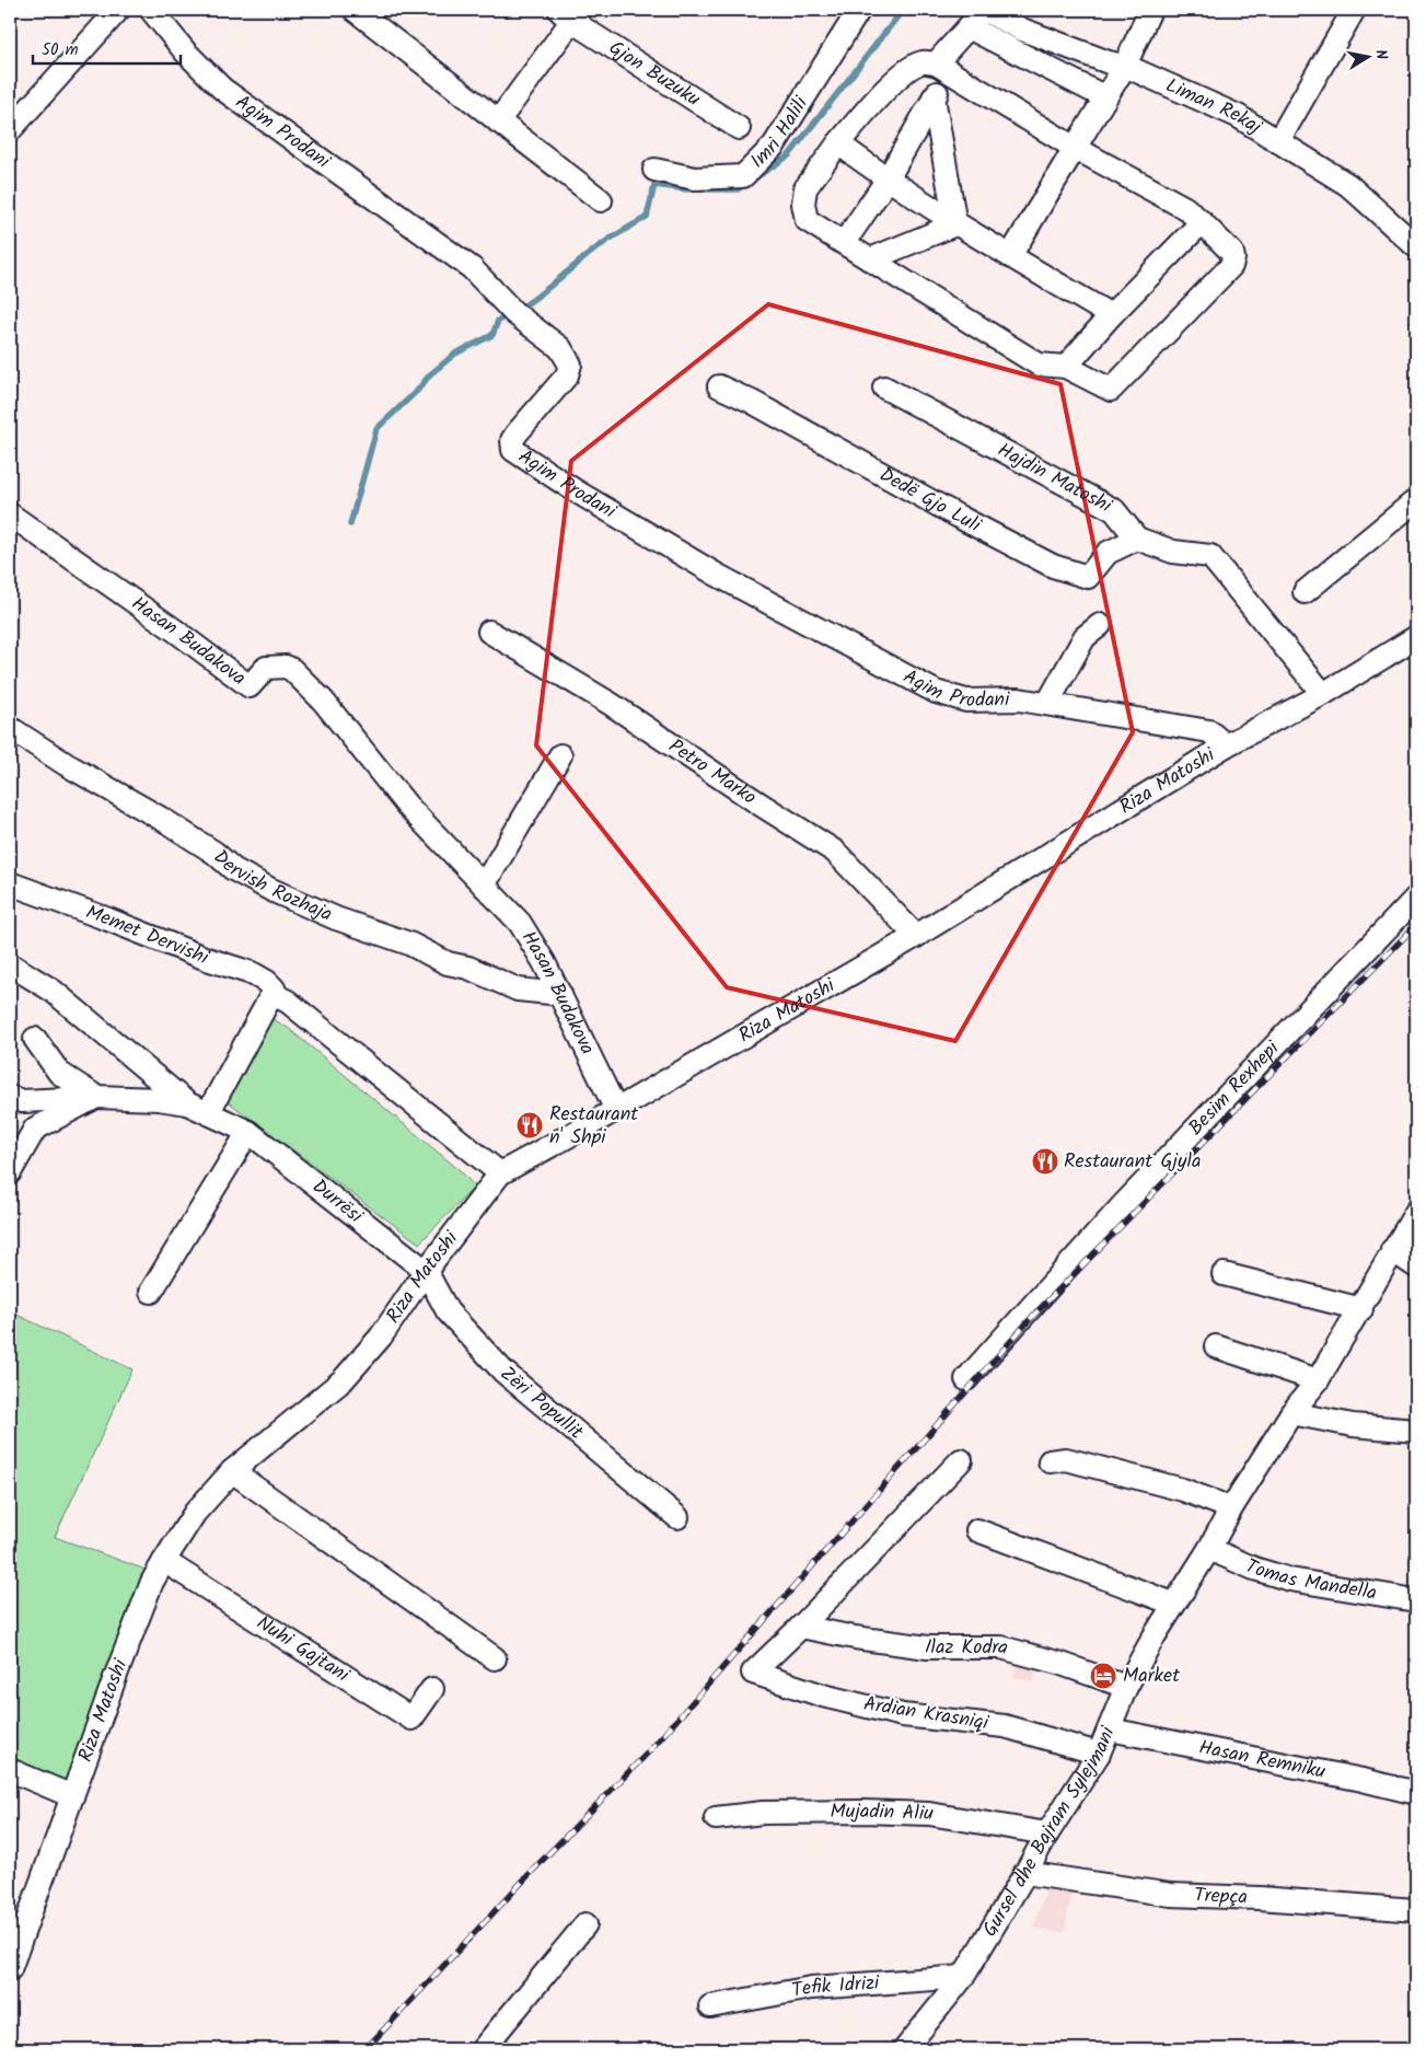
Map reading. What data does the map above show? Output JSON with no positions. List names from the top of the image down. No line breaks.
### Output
{"streets":{"street":["Gjon Buzuku","Liman Rekaj","Imri Halili","Agim Prodani","Hajdin Matoshi","Dedë Gjo Luli","Hasan Budakova","Petro Marko","Riza Matoshi","Dervish Rozhaja","Memet Dervishi","Besim Rexhepi","Durrësi","Zëri Popullit","Tomas Mandella","Ilaz Kodra","Nuhi Gajtani","Ardian Krasniqi","Hasan Remniku","Mujadin Aliu","Gursel dhe Bajram Sylejmani","Trepça","Tefik Idrizi"]},"crossings":[["Agim Prodani","Riza Matoshi"],["Hajdin Matoshi","Dedë Gjo Luli"],["Hasan Budakova","Riza Matoshi"],["Hasan Budakova","Dervish Rozhaja"],["Petro Marko","Riza Matoshi"],["Riza Matoshi","Memet Dervishi"],["Riza Matoshi","Durrësi"],["Riza Matoshi","Zëri Popullit"],["Riza Matoshi","Nuhi Gajtani"],["Durrësi","Zëri Popullit"],["Tomas Mandella","Gursel dhe Bajram Sylejmani"],["Ilaz Kodra","Ardian Krasniqi"],["Ilaz Kodra","Gursel dhe Bajram Sylejmani"],["Ardian Krasniqi","Gursel dhe Bajram Sylejmani"],["Hasan Remniku","Gursel dhe Bajram Sylejmani"],["Mujadin Aliu","Gursel dhe Bajram Sylejmani"],["Gursel dhe Bajram Sylejmani","Trepça"],["Gursel dhe Bajram Sylejmani","Tefik Idrizi"]],"places":{"restaurant":["Restaurant n' Shpi","Restaurant Gjyla"],"hotel":["Market"]},"scale_bar":"50 m","north":"right"}
